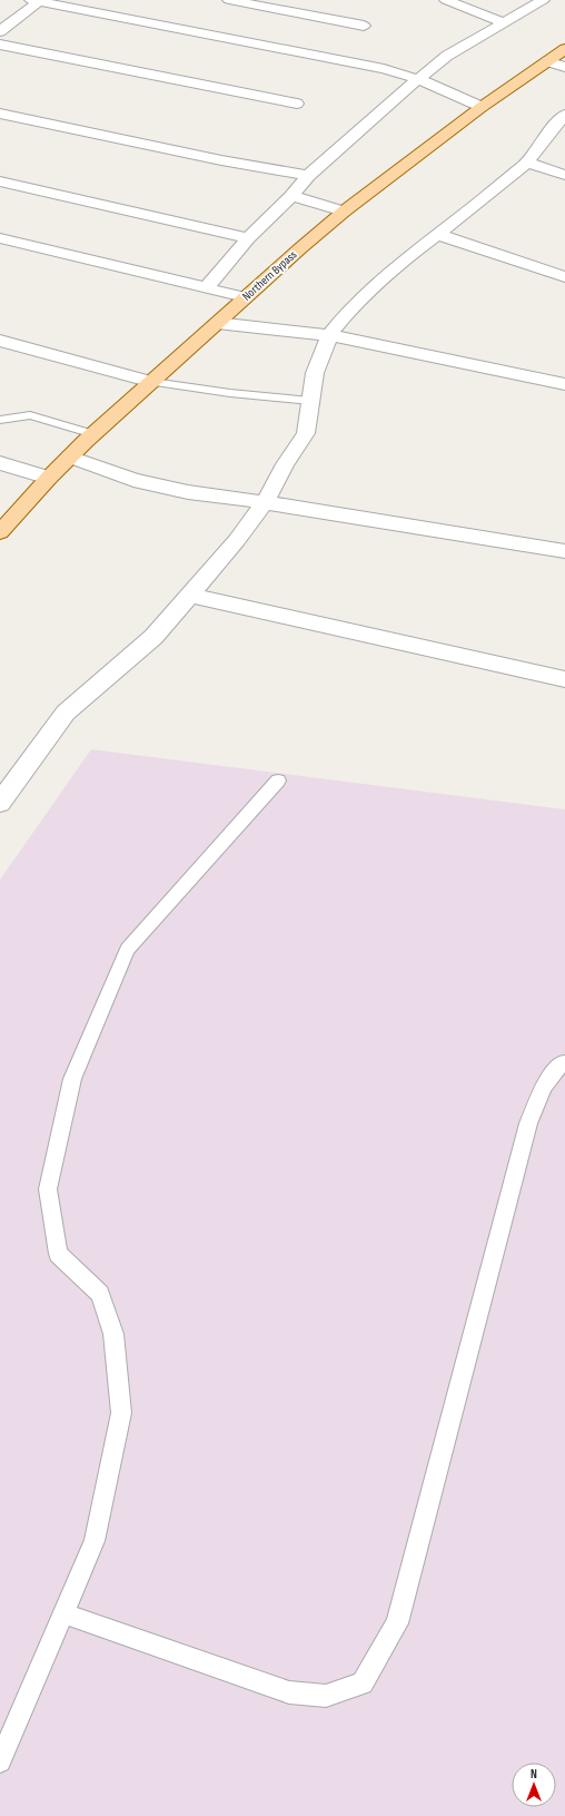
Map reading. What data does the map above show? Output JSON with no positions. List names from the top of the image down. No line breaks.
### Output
{"streets":{"main road":["Northern Bypass"]},"north":"top"}
